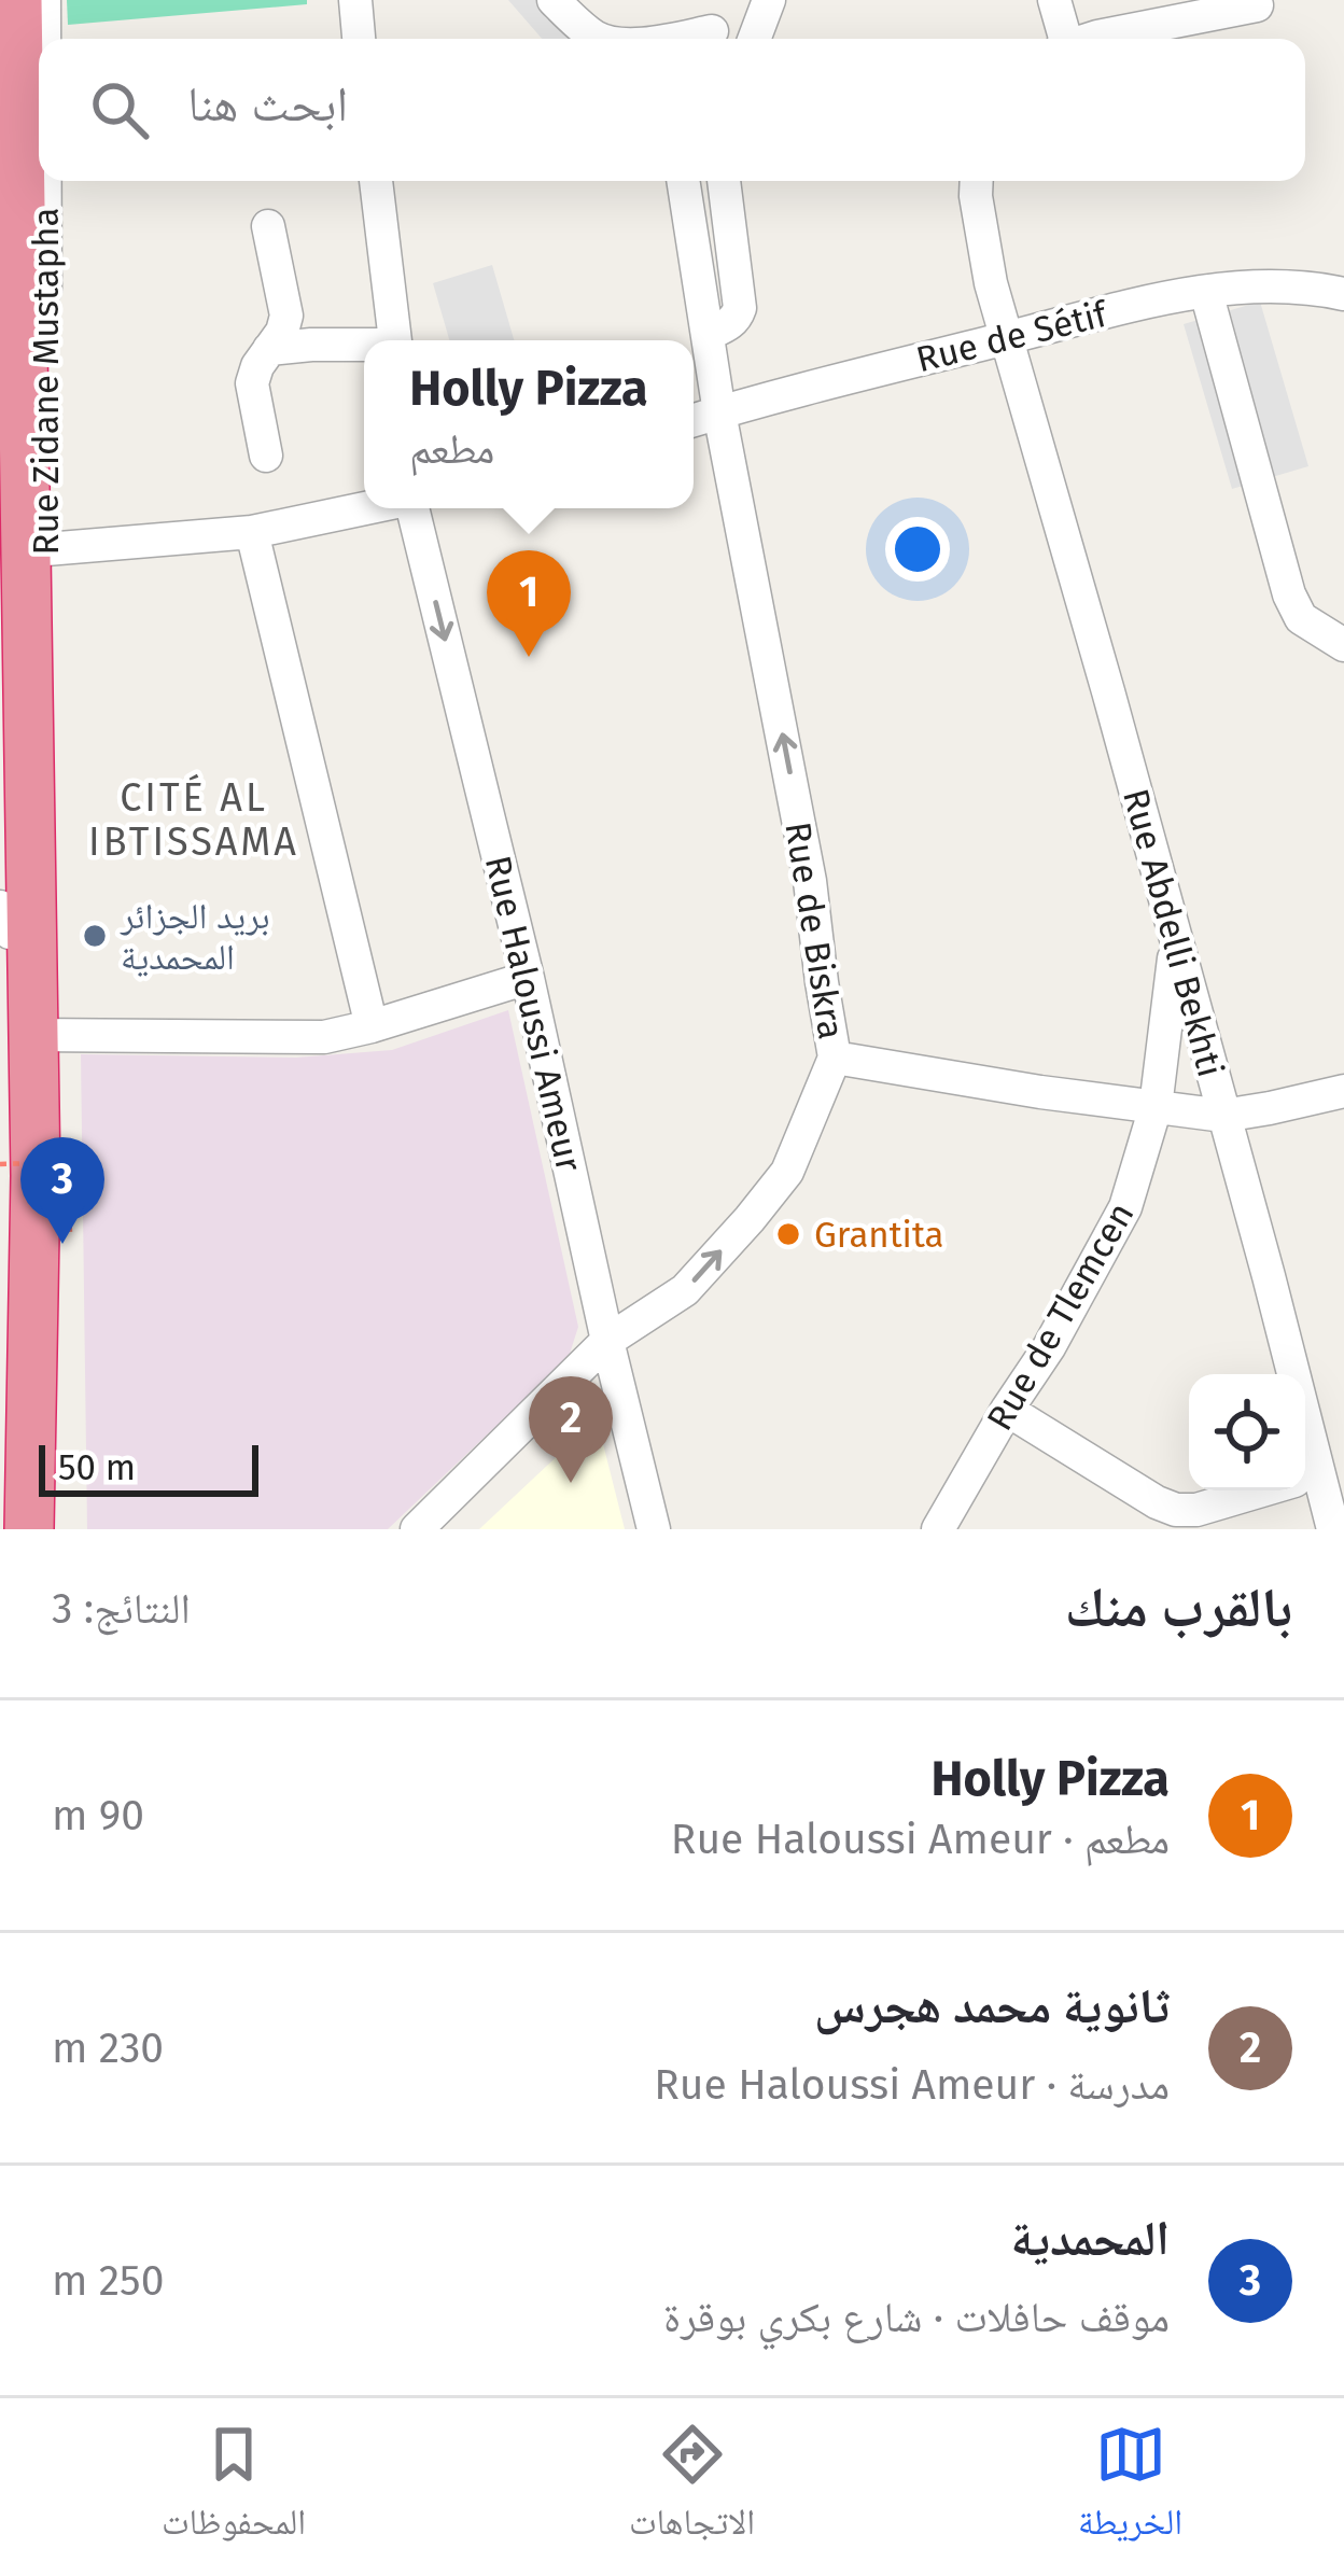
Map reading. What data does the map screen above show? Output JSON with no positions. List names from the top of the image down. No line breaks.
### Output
{"streets":{"street":["Rue de Sétif","Rue Zidane Mustapha","Rue de Biskra","Rue Abdelli Bekhti","Rue Haloussi Ameur","Rue de Tlemcen"]},"crossings":[["Rue de Sétif","Rue de Biskra"],["Rue de Sétif","Rue Abdelli Bekhti"],["Rue de Biskra","Rue Haloussi Ameur"],["Rue Abdelli Bekhti","Rue de Tlemcen"]],"one_way":["Rue de Biskra"],"districts":["CITÉ AL IBTISSAMA"],"places":["بريد الجزائر المحمدية","Grantita"],"scale_bar":"50 m","page":{"search":"ابحث هنا","popup":["Holly Pizza","مطعم"],"pins":["1","3","2"],"scale":"50 m","heading":["بالقرب منك","النتائج: 3"],"list":[{"mark":"1","name":"Holly Pizza","note":"مطعم · Rue Haloussi Ameur","value":"90 m"},{"mark":"2","name":"ثانوية محمد هجرس","note":"مدرسة · Rue Haloussi Ameur","value":"230 m"},{"mark":"3","name":"المحمدية","note":"موقف حافلات · شارع بكري بوقرة","value":"250 m"}],"nav":["الخريطة","الاتجاهات","المحفوظات"]}}
